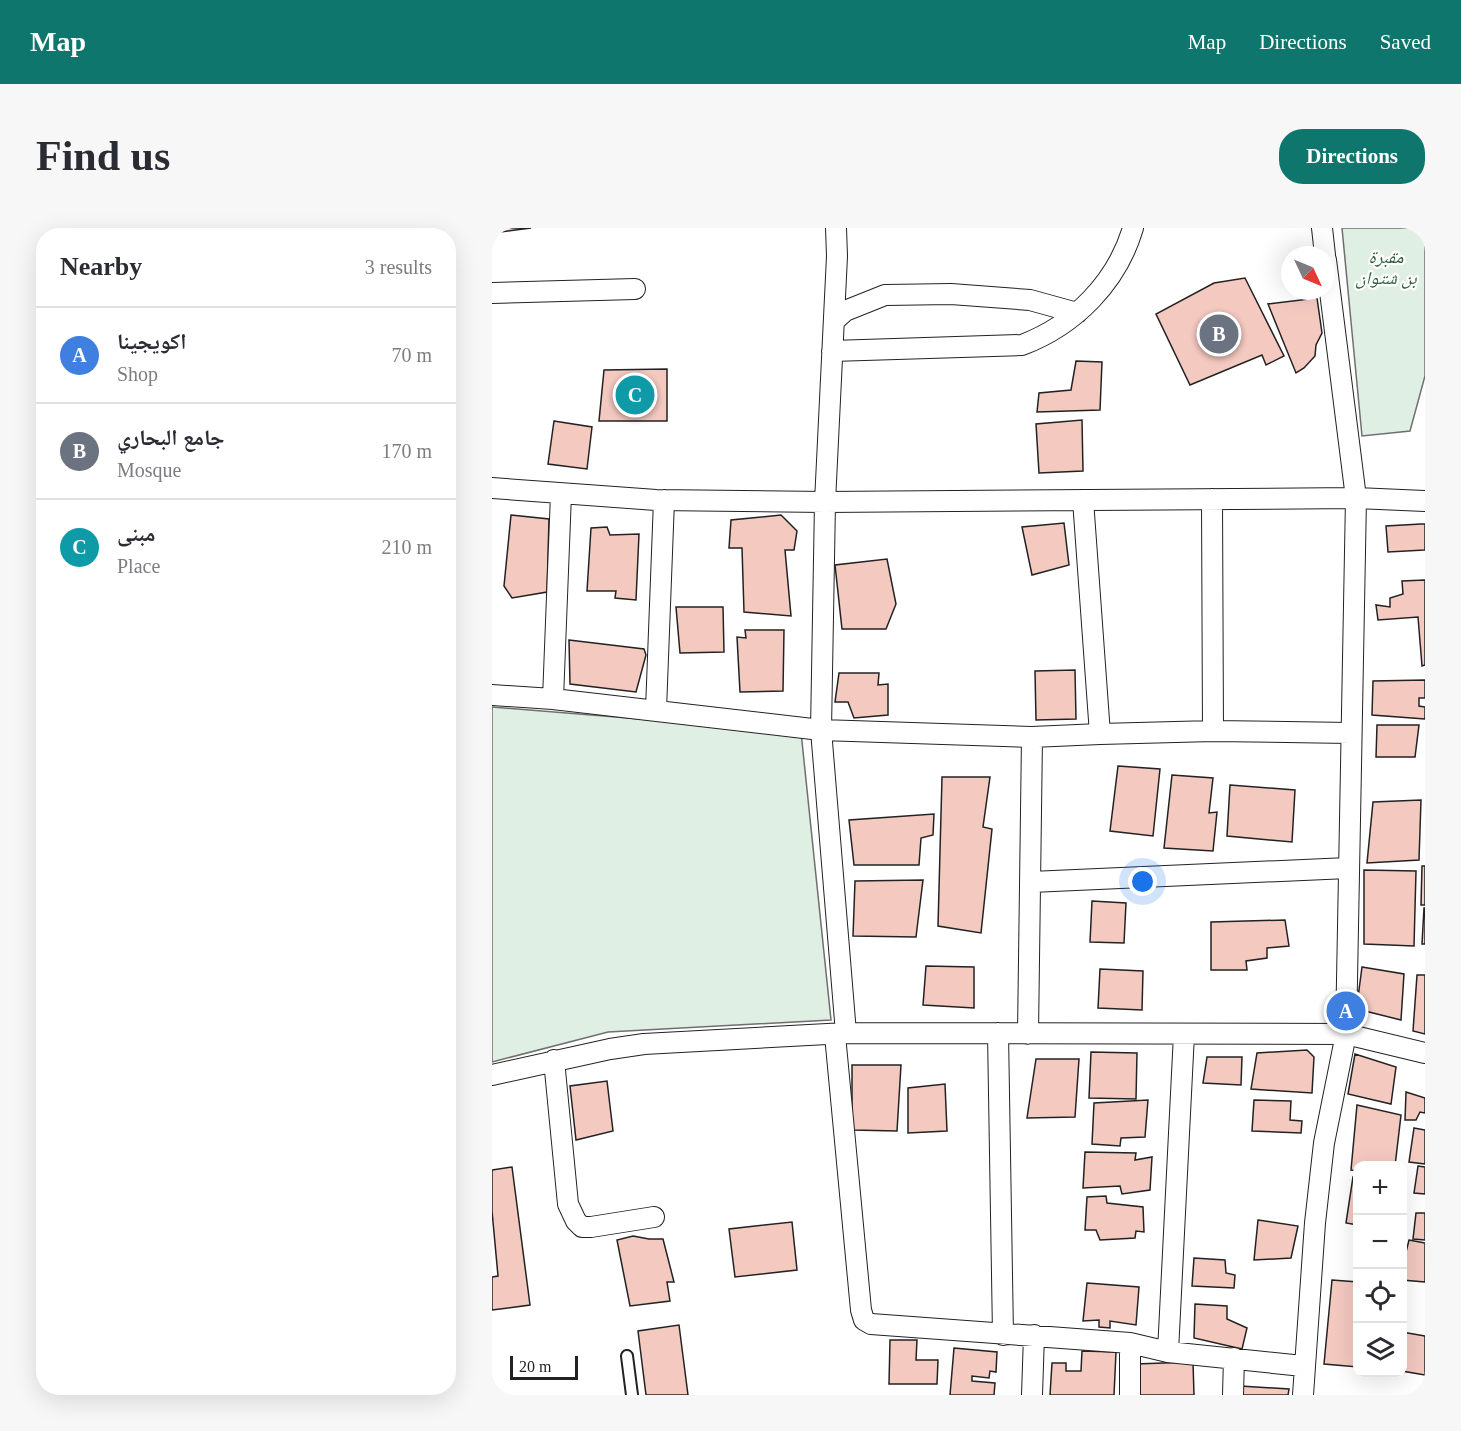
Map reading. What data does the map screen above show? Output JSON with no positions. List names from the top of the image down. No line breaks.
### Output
{"parks":["مقبرة بن شتوان"],"scale_bar":"20 m","north":"bottom right","page":{"header":"Map","nav":["Map","Directions","Saved"],"buttons":"Directions","title":"Find us","heading":["Nearby","3 results"],"list":[{"mark":"A","name":"اكويجينا","note":"Shop","value":"70 m"},{"mark":"B","name":"جامع البحاري","note":"Mosque","value":"170 m"},{"mark":"C","name":"مبنى","note":"Place","value":"210 m"}],"pins":["B","C","A"],"map_buttons":["+","−"],"scale":"20 m"}}
